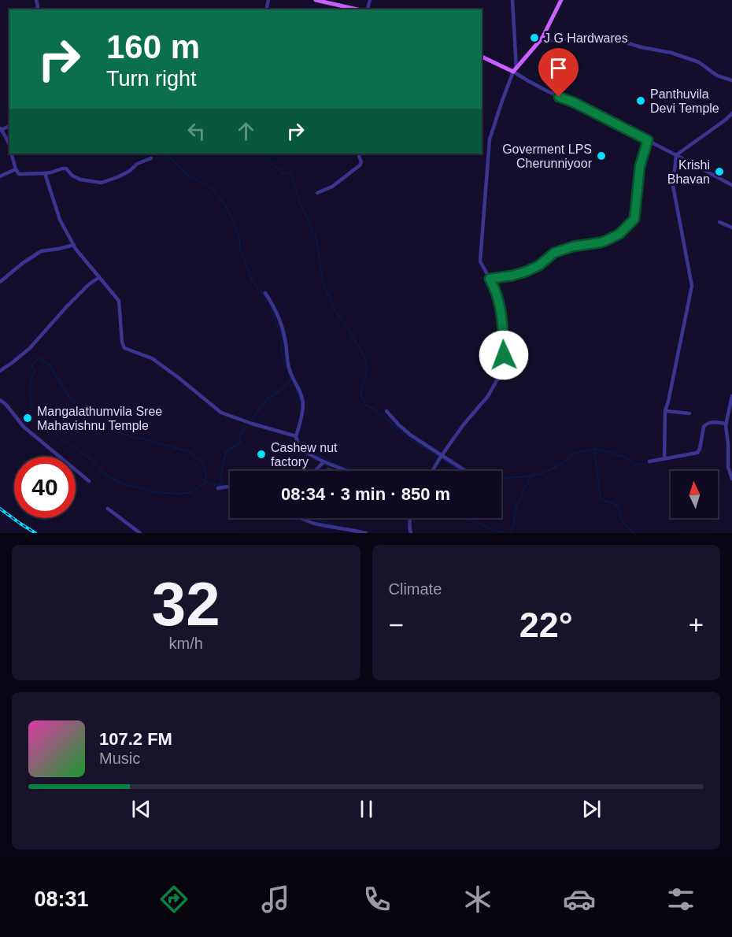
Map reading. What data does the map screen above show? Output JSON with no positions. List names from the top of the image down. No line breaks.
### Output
{"places":["J G Hardwares","Panthuvila Devi Temple","Goverment LPS Cherunniyoor","Krishi Bhavan","Mangalathumvila Sree Mahavishnu Temple","Cashew nut factory"],"north":"top","page":{"turn":["160 m","Turn right"],"limit":"40","trip":"08:34 · 3 min · 850 m","tile":[["32","km/h"],"Climate"],"heat":["−","22°","+"],"song":["107.2 FM","Music"],"tabs":"08:31"}}
